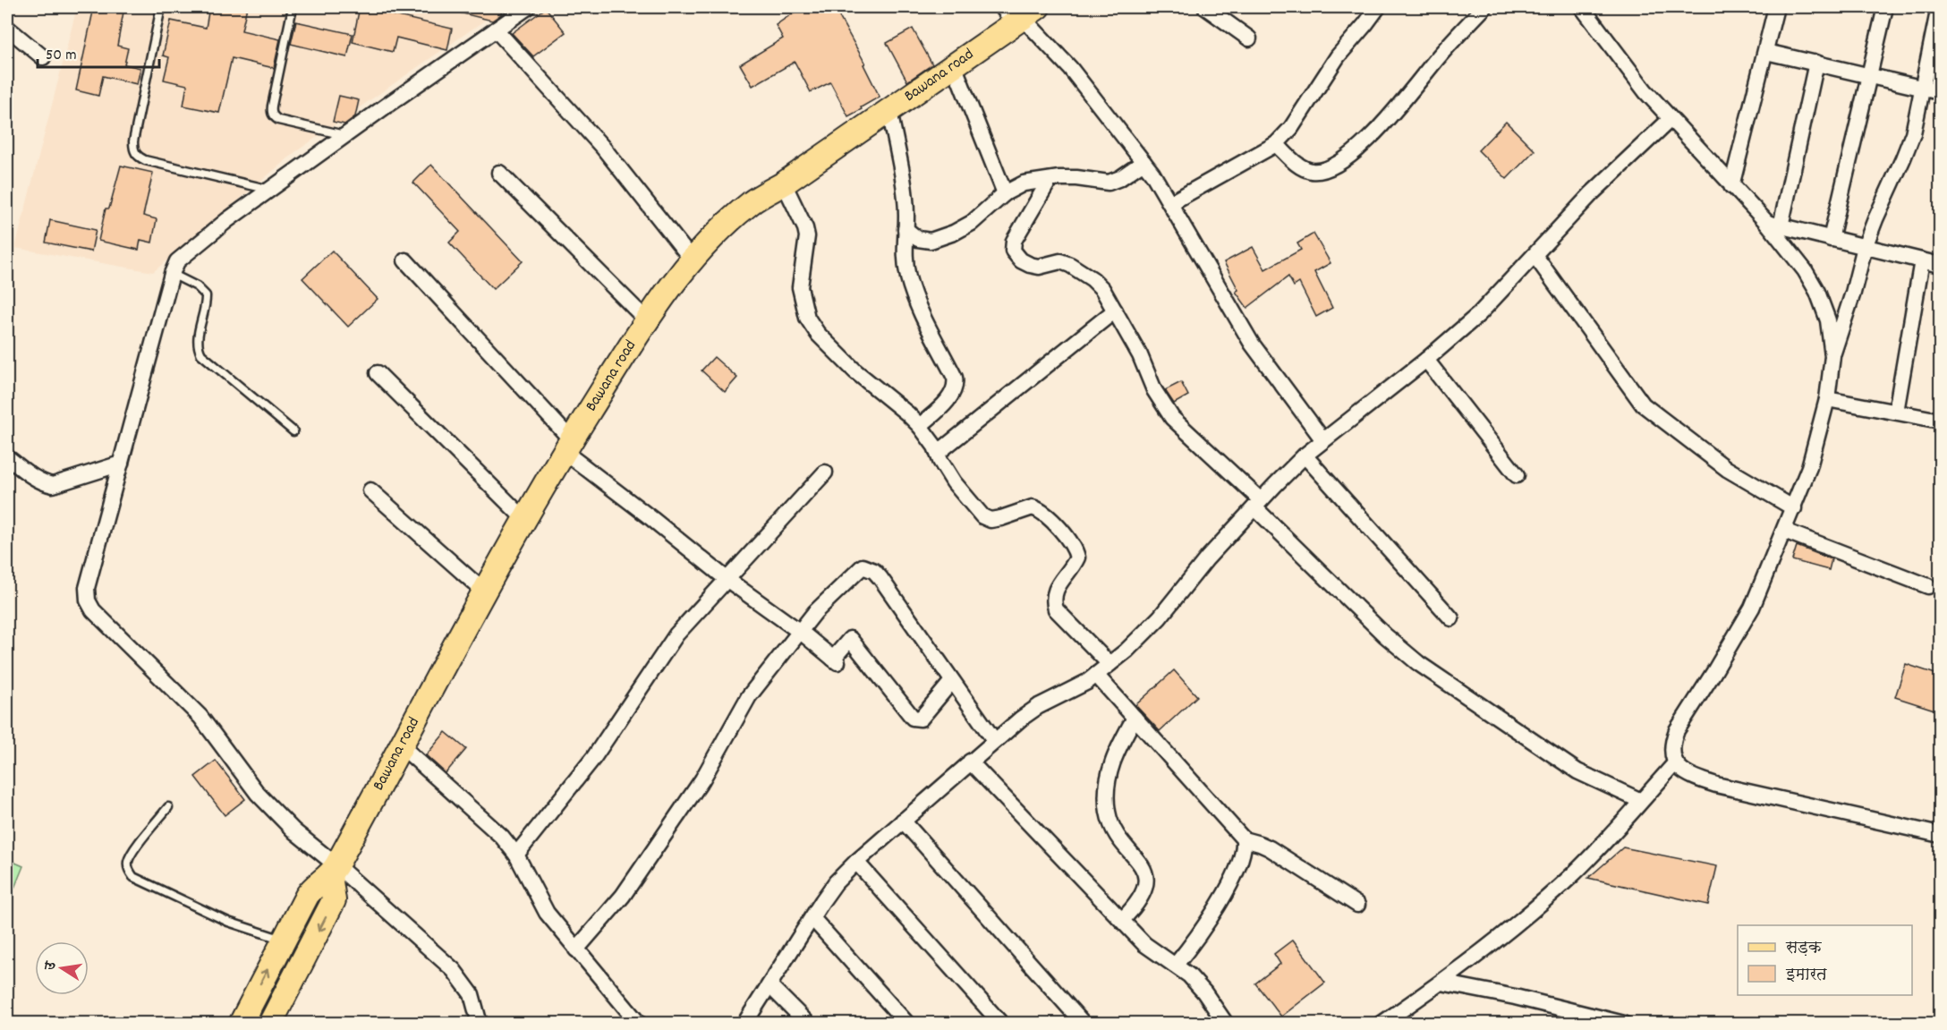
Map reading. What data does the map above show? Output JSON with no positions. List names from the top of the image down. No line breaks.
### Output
{"streets":{"main road":["Bawana road"]},"legend":["सड़क","इमारत"],"scale_bar":"50 m","north":"left"}
